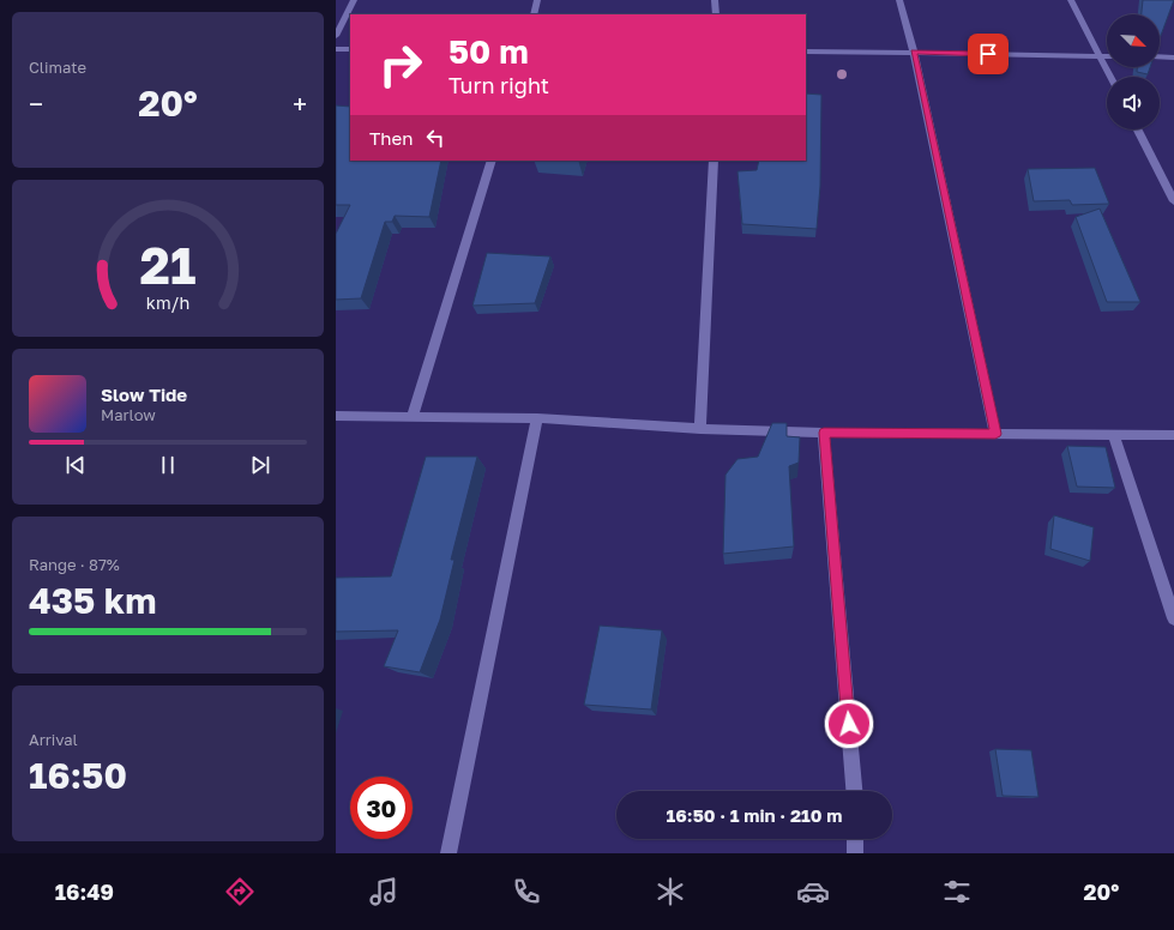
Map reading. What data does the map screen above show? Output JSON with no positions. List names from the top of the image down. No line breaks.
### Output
{"north":"bottom right","page":{"tile":["Climate",["Range · 87%","435 km"],["Arrival","16:50"]],"turn":["50 m","Turn right"],"heat":["−","20°","+"],"then":"Then","song":["Slow Tide","Marlow"],"limit":"30","trip":"16:50 · 1 min · 210 m","tabs":["16:49","20°"],"gauge":["21","km/h"]}}
